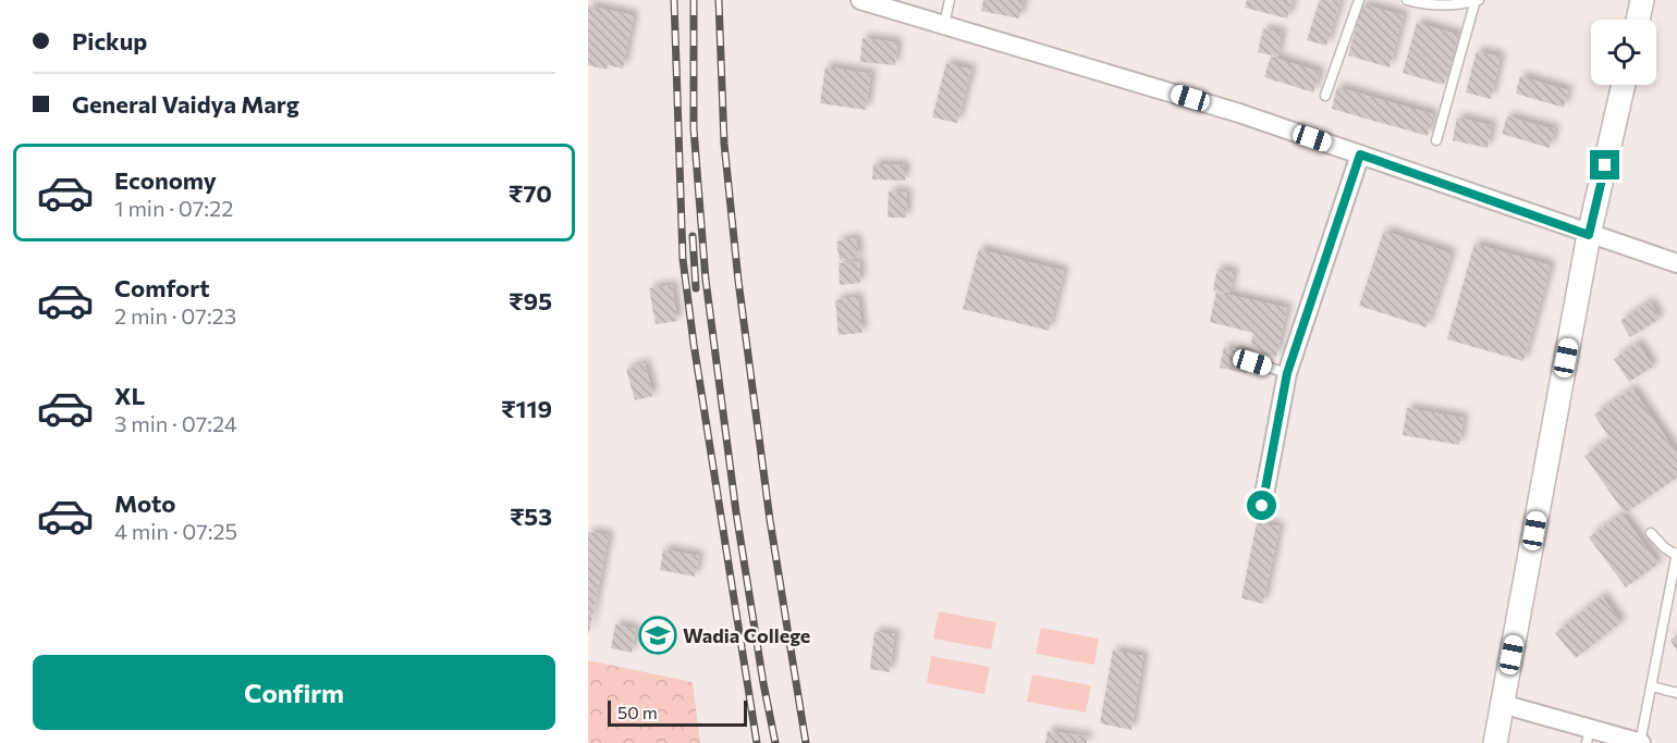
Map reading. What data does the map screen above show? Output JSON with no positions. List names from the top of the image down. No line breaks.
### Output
{"places":{"school or university":["Wadia College"]},"scale_bar":"50 m","page":{"banner":["Pickup","General Vaidya Marg"],"list":[{"name":"Economy","note":"1 min · 07:22","value":"₹70"},{"name":"Comfort","note":"2 min · 07:23","value":"₹95"},{"name":"XL","note":"3 min · 07:24","value":"₹119"},{"name":"Moto","note":"4 min · 07:25","value":"₹53"}],"buttons":"Confirm","scale":"50 m"}}
